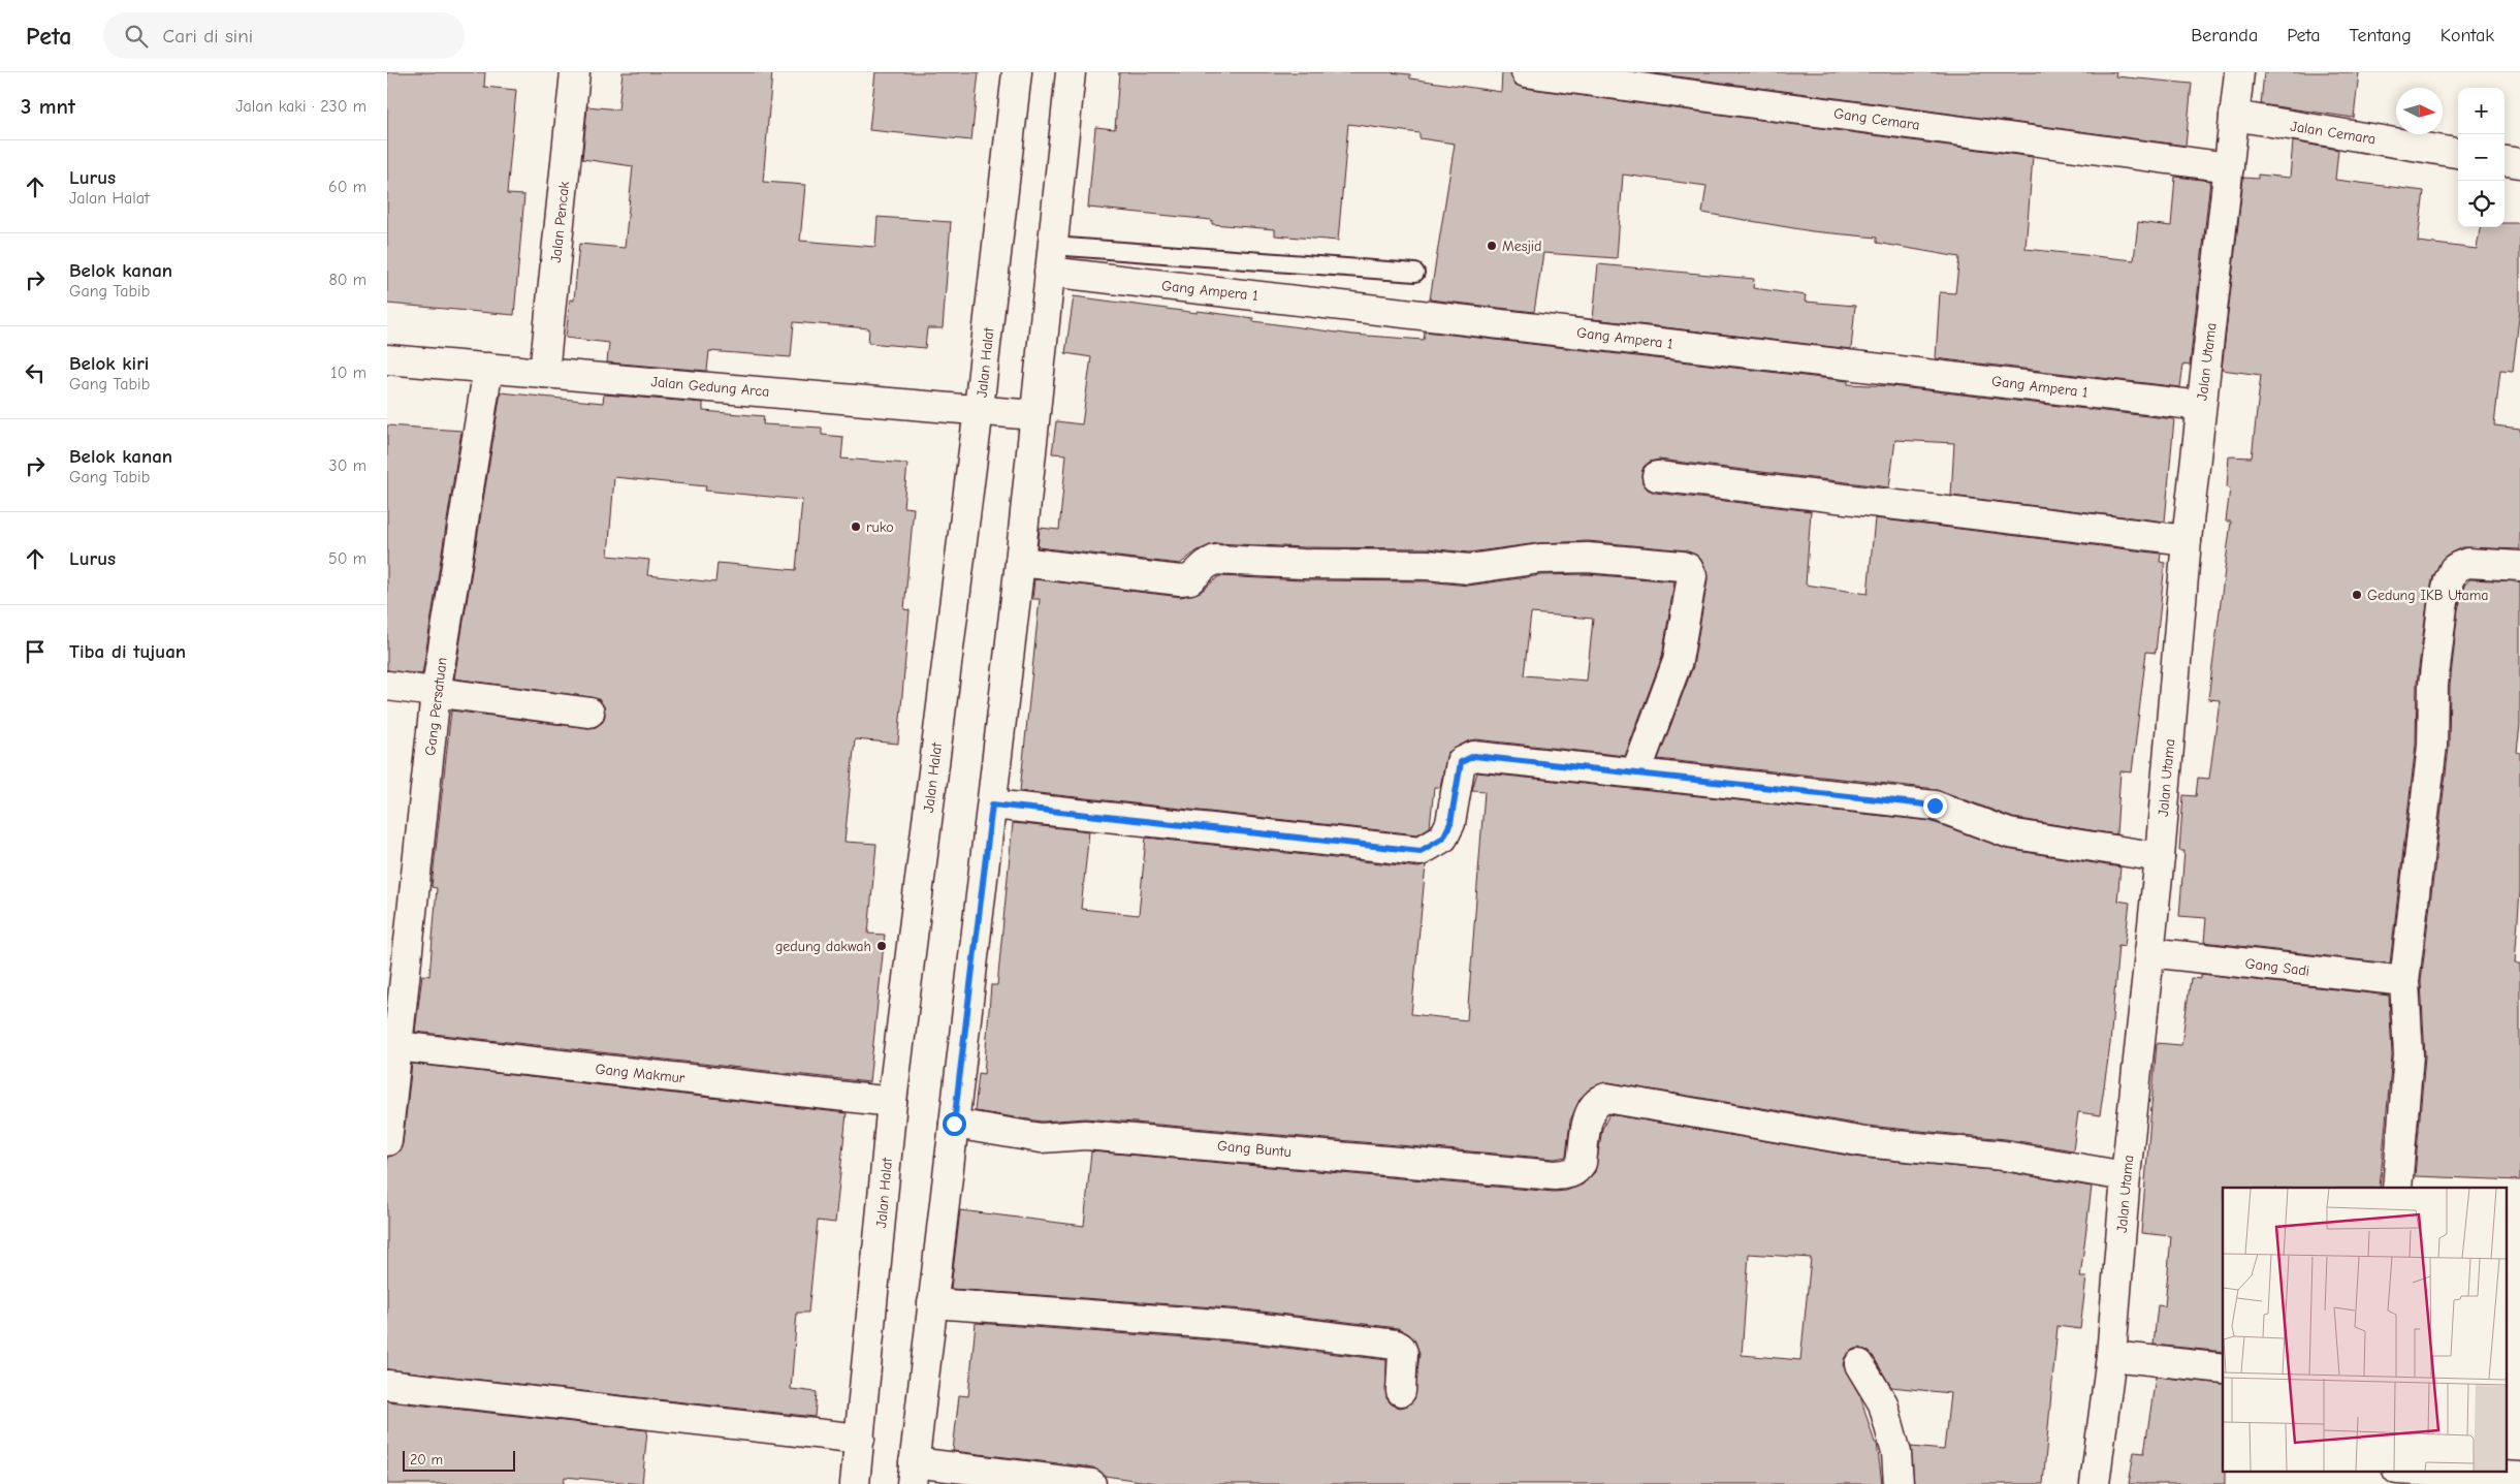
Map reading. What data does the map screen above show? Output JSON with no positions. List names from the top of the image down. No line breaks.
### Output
{"streets":{"street":["Gang Cemara","Jalan Cemara","Jalan Pencak","Gang Ampera 1","Jalan Utama","Jalan Halat","Jalan Gedung Arca","Gang Persatuan","Gang Sadi","Gang Makmur","Gang Buntu"]},"crossings":[["Gang Cemara","Jalan Utama"],["Jalan Cemara","Jalan Utama"],["Jalan Pencak","Jalan Gedung Arca"],["Gang Ampera 1","Jalan Utama"],["Jalan Utama","Gang Sadi"],["Jalan Utama","Gang Buntu"],["Jalan Halat","Jalan Gedung Arca"],["Jalan Halat","Gang Makmur"],["Jalan Gedung Arca","Gang Persatuan"],["Gang Persatuan","Gang Makmur"]],"places":["Mesjid","ruko","Gedung IKB Utama","gedung dakwah"],"scale_bar":"20 m","north":"right","page":{"header":"Peta","search":"Cari di sini","nav":["Beranda","Peta","Tentang","Kontak"],"heading":["3 mnt","Jalan kaki · 230 m"],"map_buttons":["+","−"],"list":[["Lurus","Jalan Halat","60 m"],["Belok kanan","Gang Tabib","80 m"],["Belok kiri","Gang Tabib","10 m"],["Belok kanan","Gang Tabib","30 m"],["Lurus","50 m"],"Tiba di tujuan"],"scale":"20 m"}}
